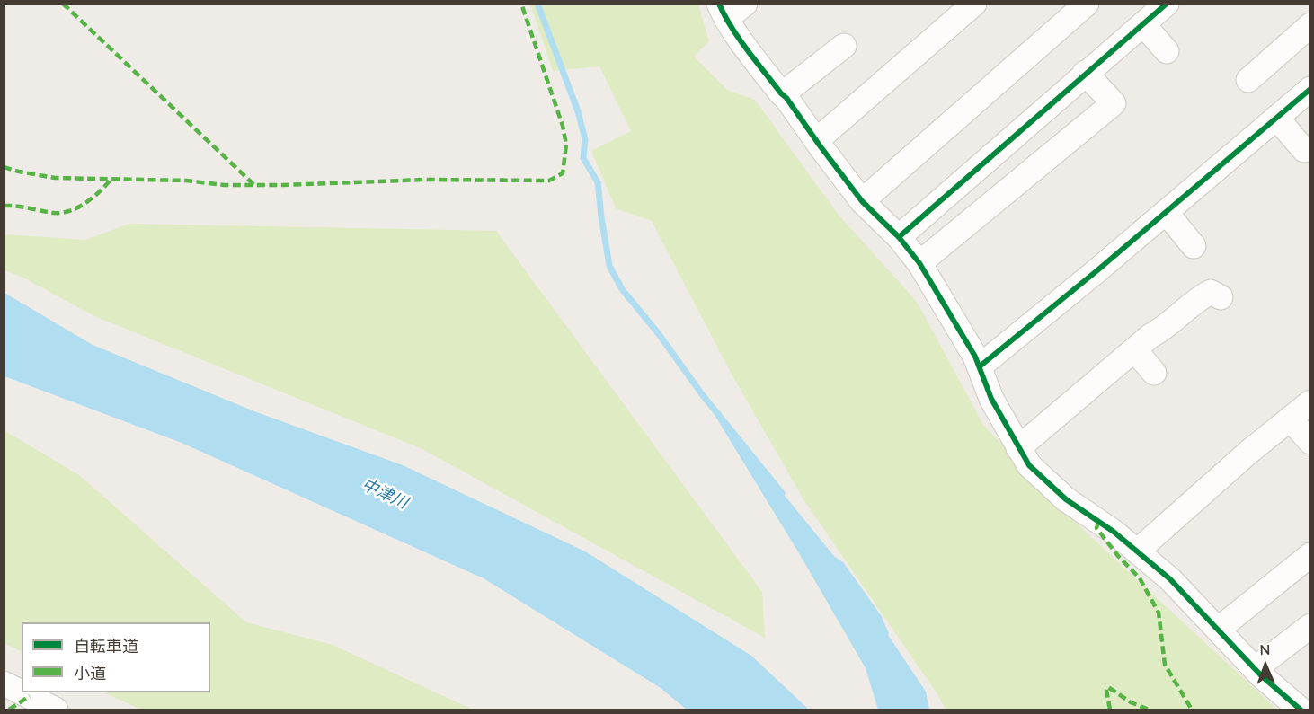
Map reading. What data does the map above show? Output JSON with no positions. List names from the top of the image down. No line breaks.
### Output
{"water":["中津川"],"legend":["自転車道","小道"],"north":"top"}
